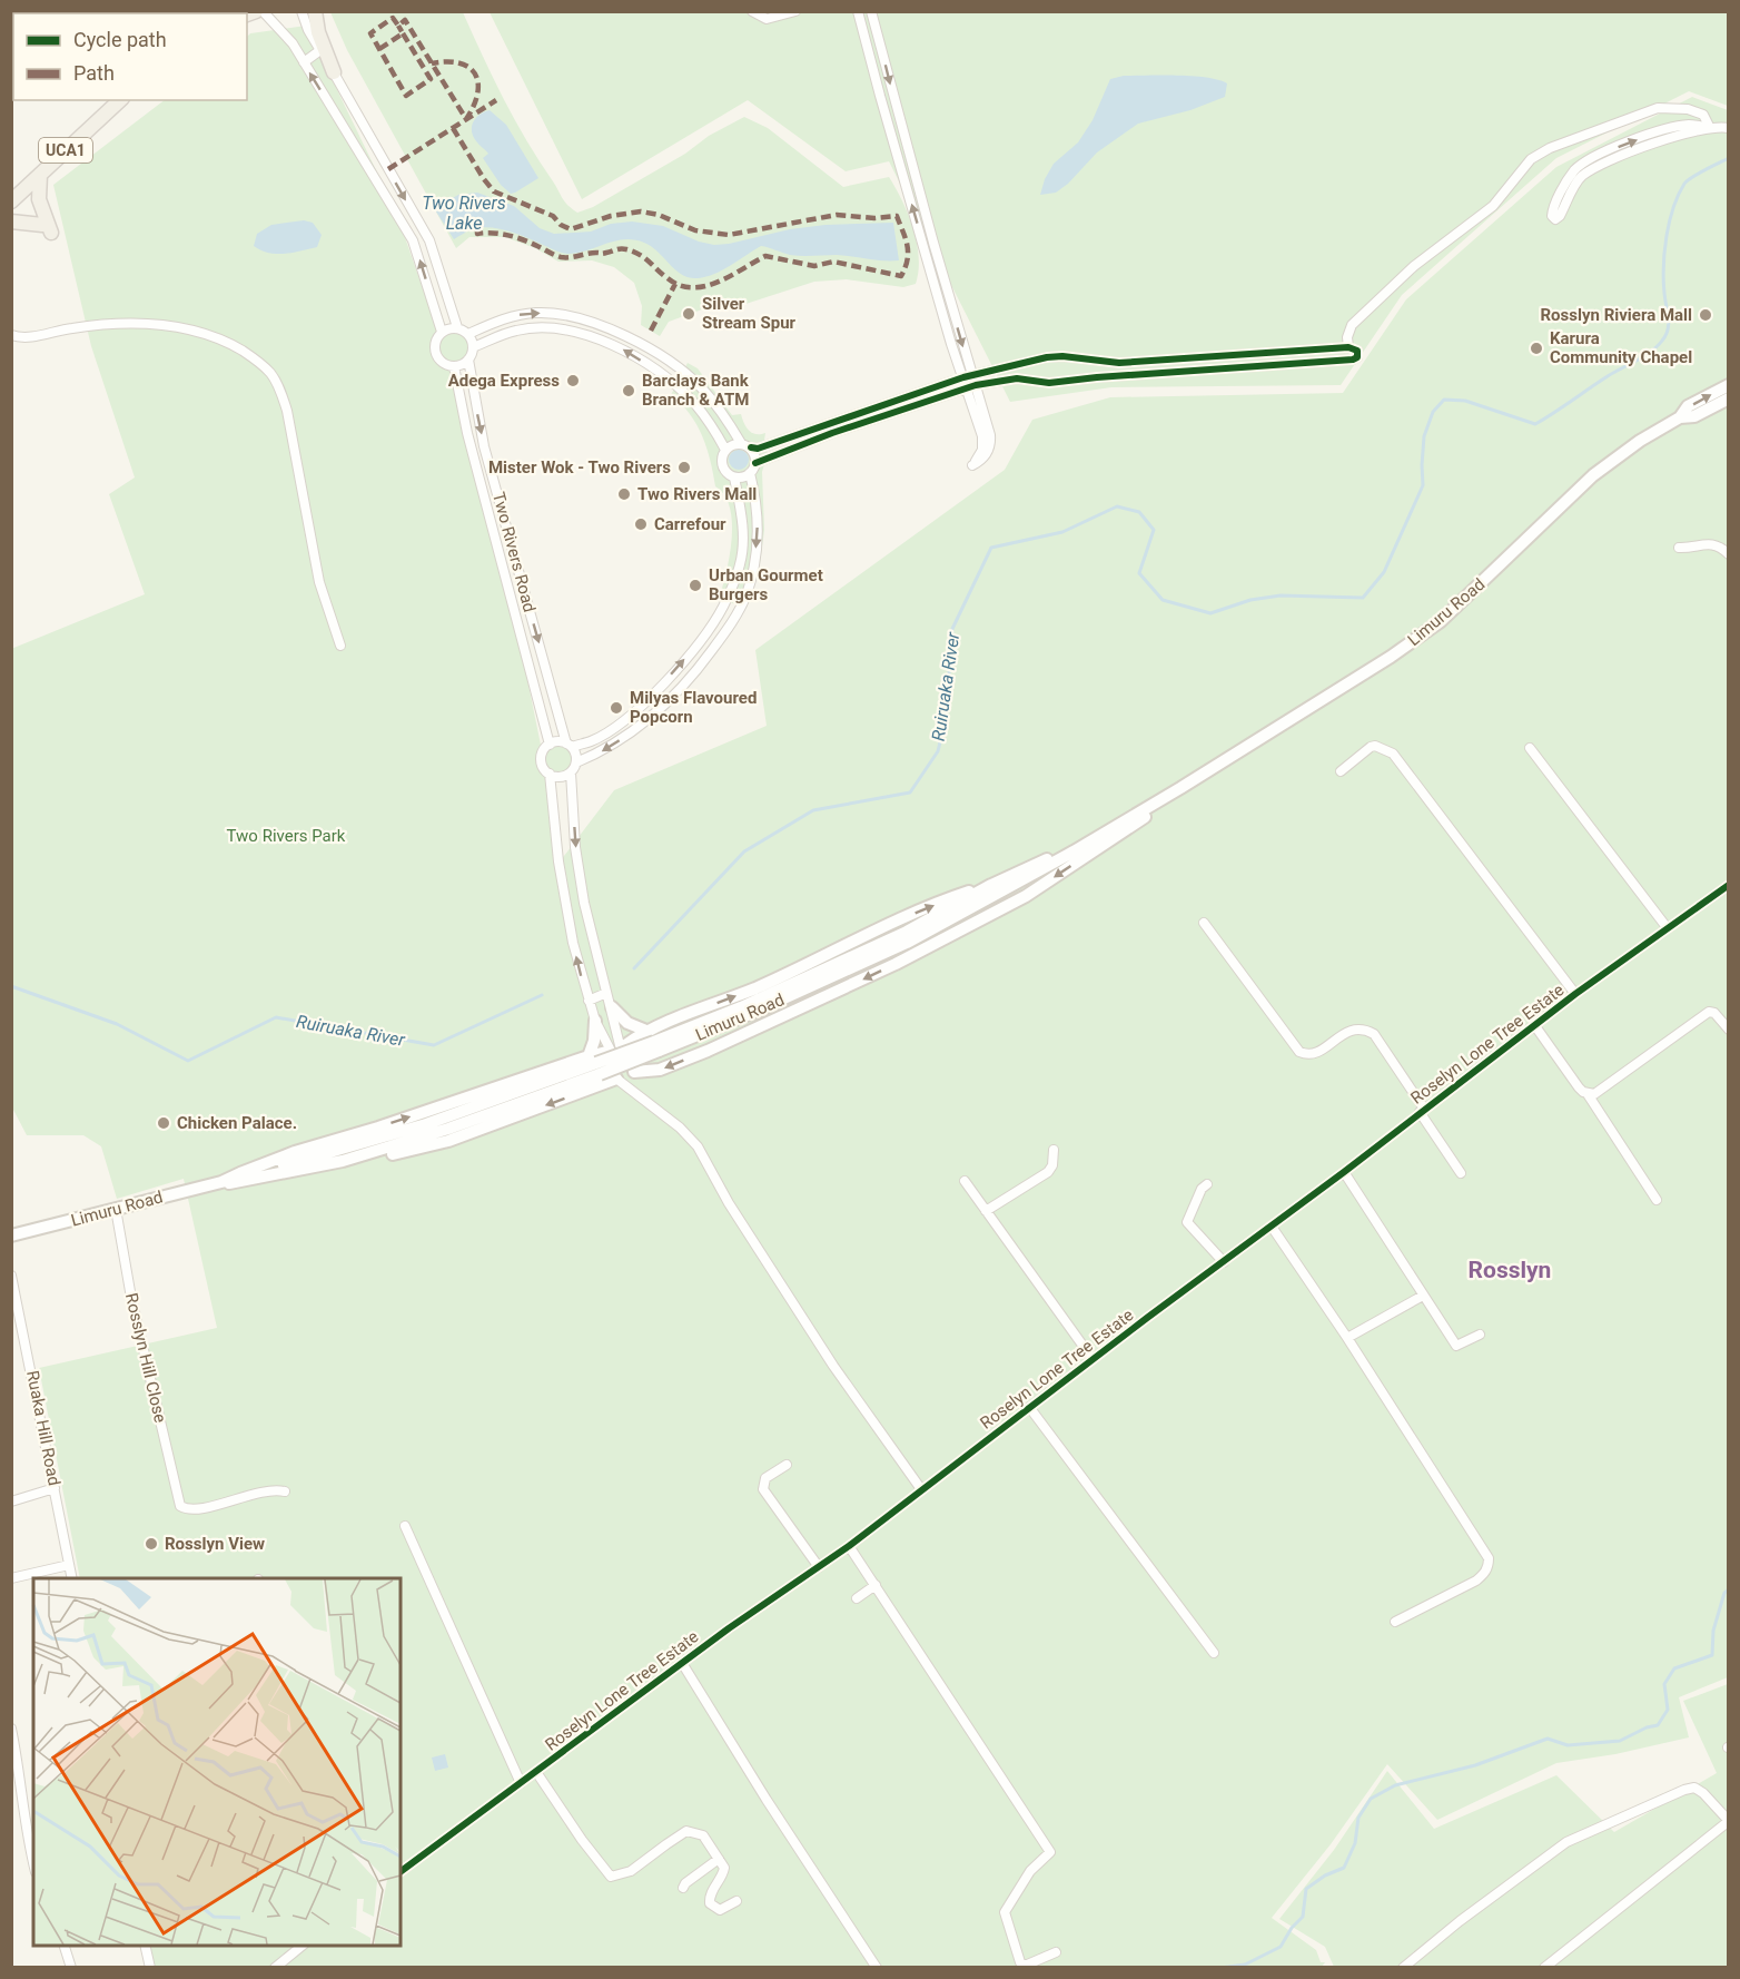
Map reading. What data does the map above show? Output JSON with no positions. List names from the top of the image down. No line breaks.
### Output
{"streets":{"main road":["UCA1","Limuru Road"],"street":["Two Rivers Road","Roselyn Lone Tree Estate","Rosslyn Hill Close","Ruaka Hill Road"]},"crossings":[["Limuru Road","Rosslyn Hill Close"]],"districts":["Rosslyn"],"water":["Two Rivers Lake","Ruiruaka River"],"parks":["Two Rivers Park"],"places":["Silver Stream Spur","Rosslyn Riviera Mall","Karura Community Chapel","Adega Express","Barclays Bank Branch & ATM","Mister Wok - Two Rivers","Two Rivers Mall","Carrefour","Urban Gourmet Burgers","Milyas Flavoured Popcorn","Chicken Palace.","Rosslyn View"],"legend":["Cycle path","Path"]}
